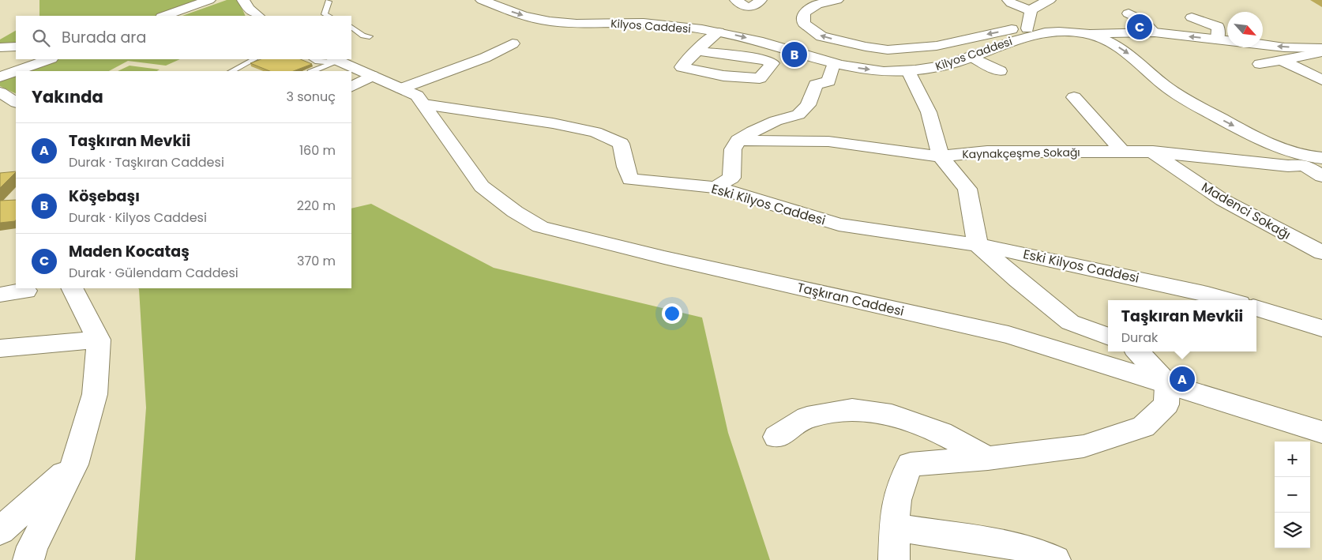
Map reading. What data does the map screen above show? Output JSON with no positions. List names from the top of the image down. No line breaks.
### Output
{"streets":{"street":["Kilyos Caddesi","Kaynakçeşme Sokağı","Eski Kilyos Caddesi","Madenci Sokağı","Taşkıran Caddesi"]},"crossings":[["Kilyos Caddesi","Kaynakçeşme Sokağı"],["Kaynakçeşme Sokağı","Madenci Sokağı"],["Eski Kilyos Caddesi","Taşkıran Caddesi"]],"north":"bottom right","page":{"pins":["C","B","A"],"search":"Burada ara","heading":["Yakında","3 sonuç"],"list":[{"mark":"A","name":"Taşkıran Mevkii","note":"Durak · Taşkıran Caddesi","value":"160 m"},{"mark":"B","name":"Köşebaşı","note":"Durak · Kilyos Caddesi","value":"220 m"},{"mark":"C","name":"Maden Kocataş","note":"Durak · Gülendam Caddesi","value":"370 m"}],"popup":["Taşkıran Mevkii","Durak"],"map_buttons":["+","−"]}}
